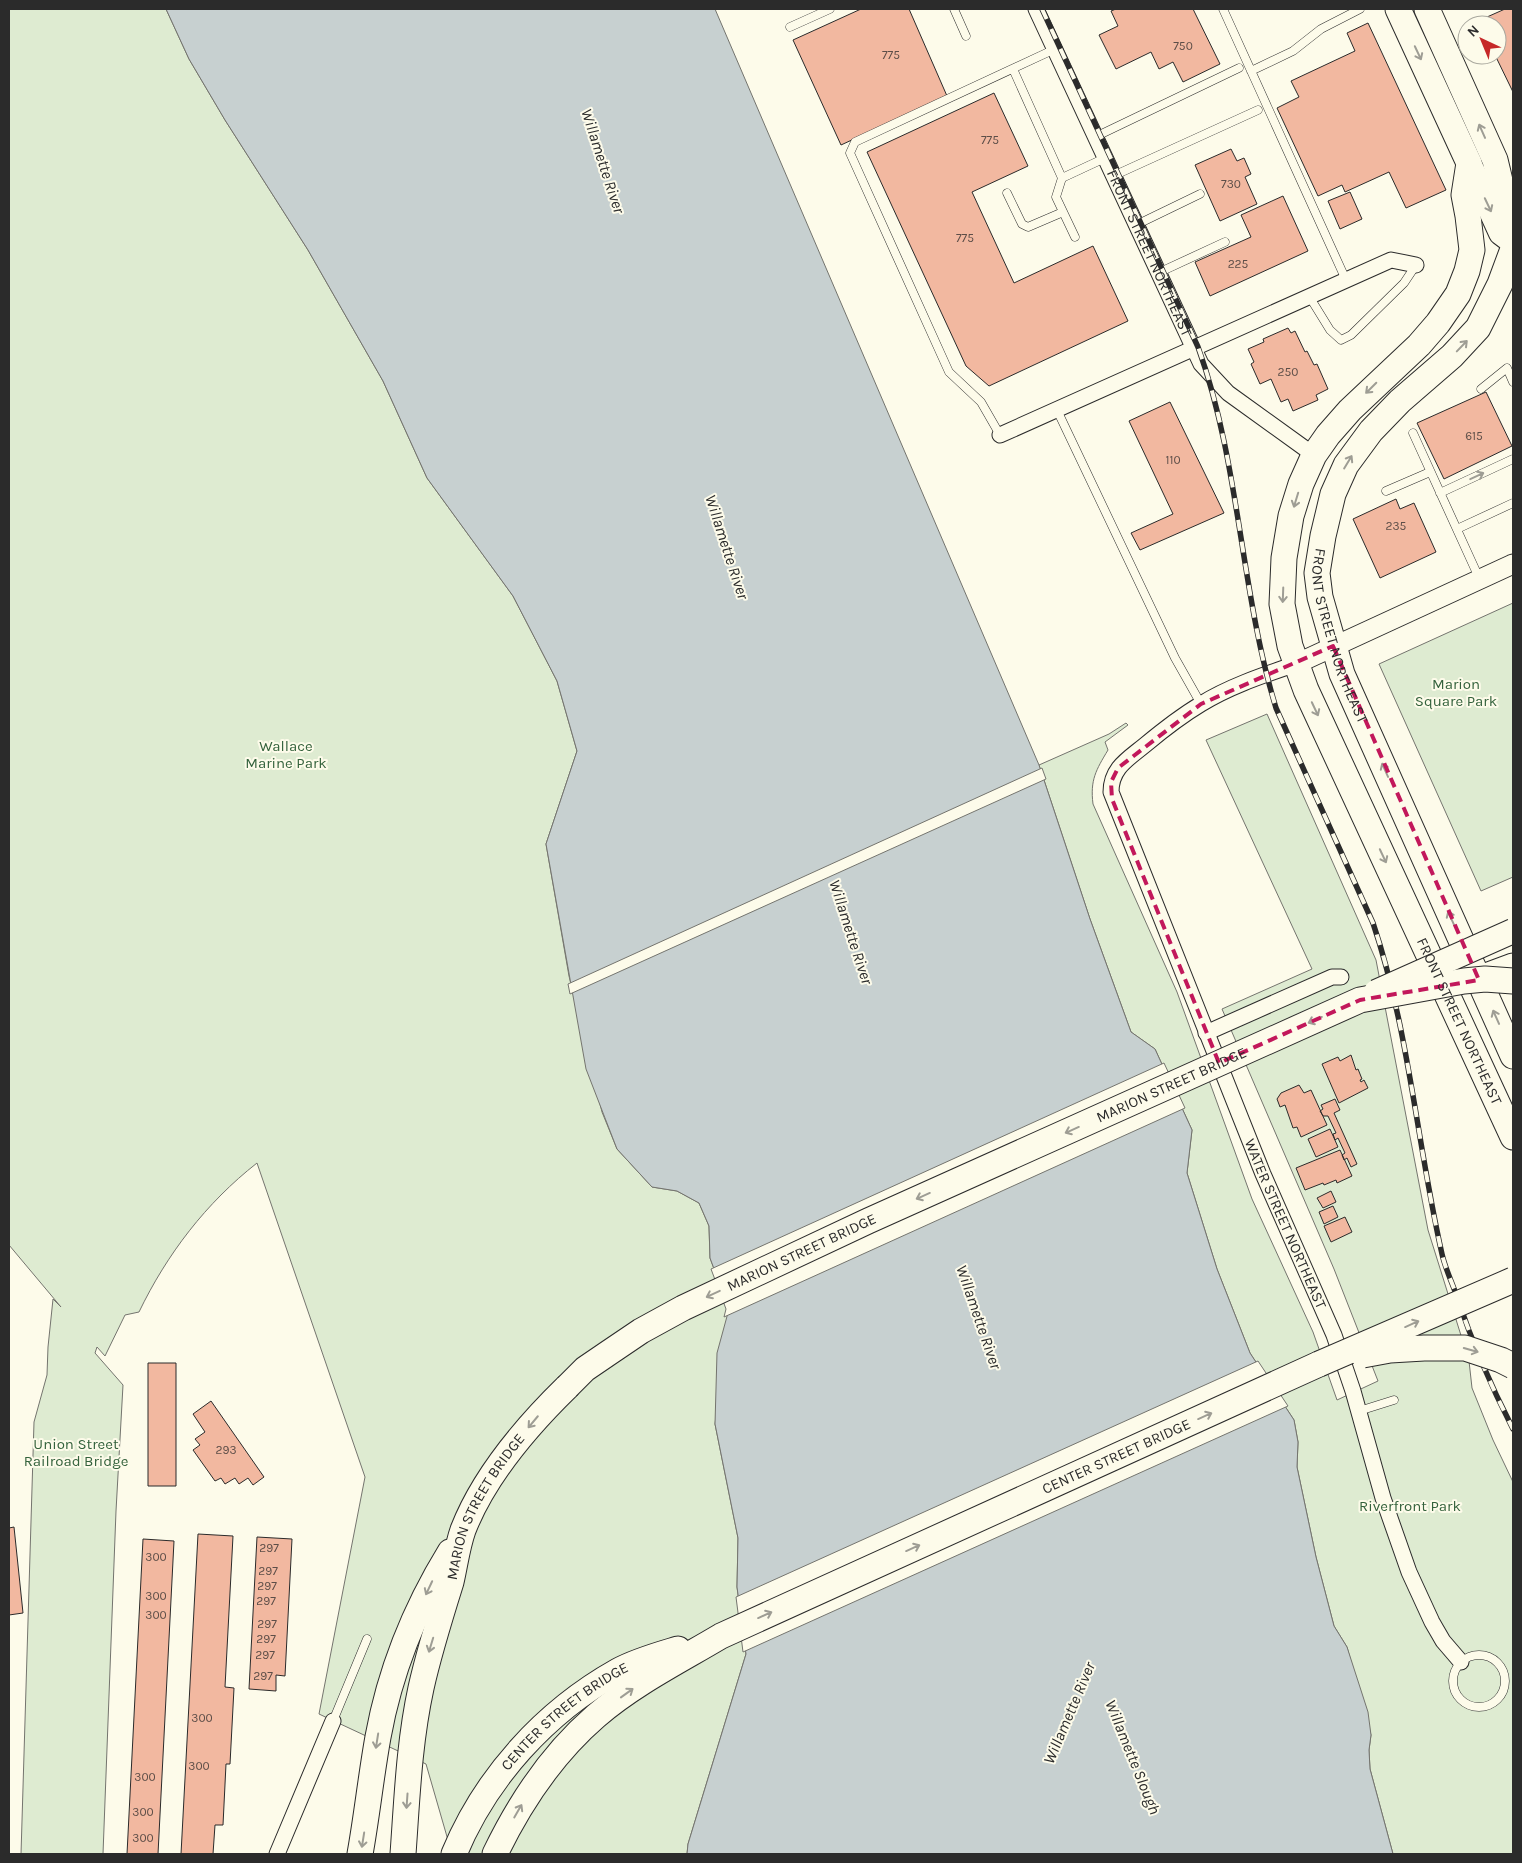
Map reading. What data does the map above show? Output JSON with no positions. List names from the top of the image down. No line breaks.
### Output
{"streets":{"highway":["FRONT STREET NORTHEAST","MARION STREET BRIDGE","CENTER STREET BRIDGE"],"street":["WATER STREET NORTHEAST"]},"one_way":["MARION STREET BRIDGE","CENTER STREET BRIDGE"],"water":["Willamette River","Willamette Slough"],"parks":["Marion Square Park","Wallace Marine Park","Union Street Railroad Bridge","Riverfront Park"],"house_numbers":["750","775","775","730","775","225","250","615","110","235","293","297","300","297","297","300","297","300","297","297","297","297","300","300","300","300","300"],"north":"top left"}
